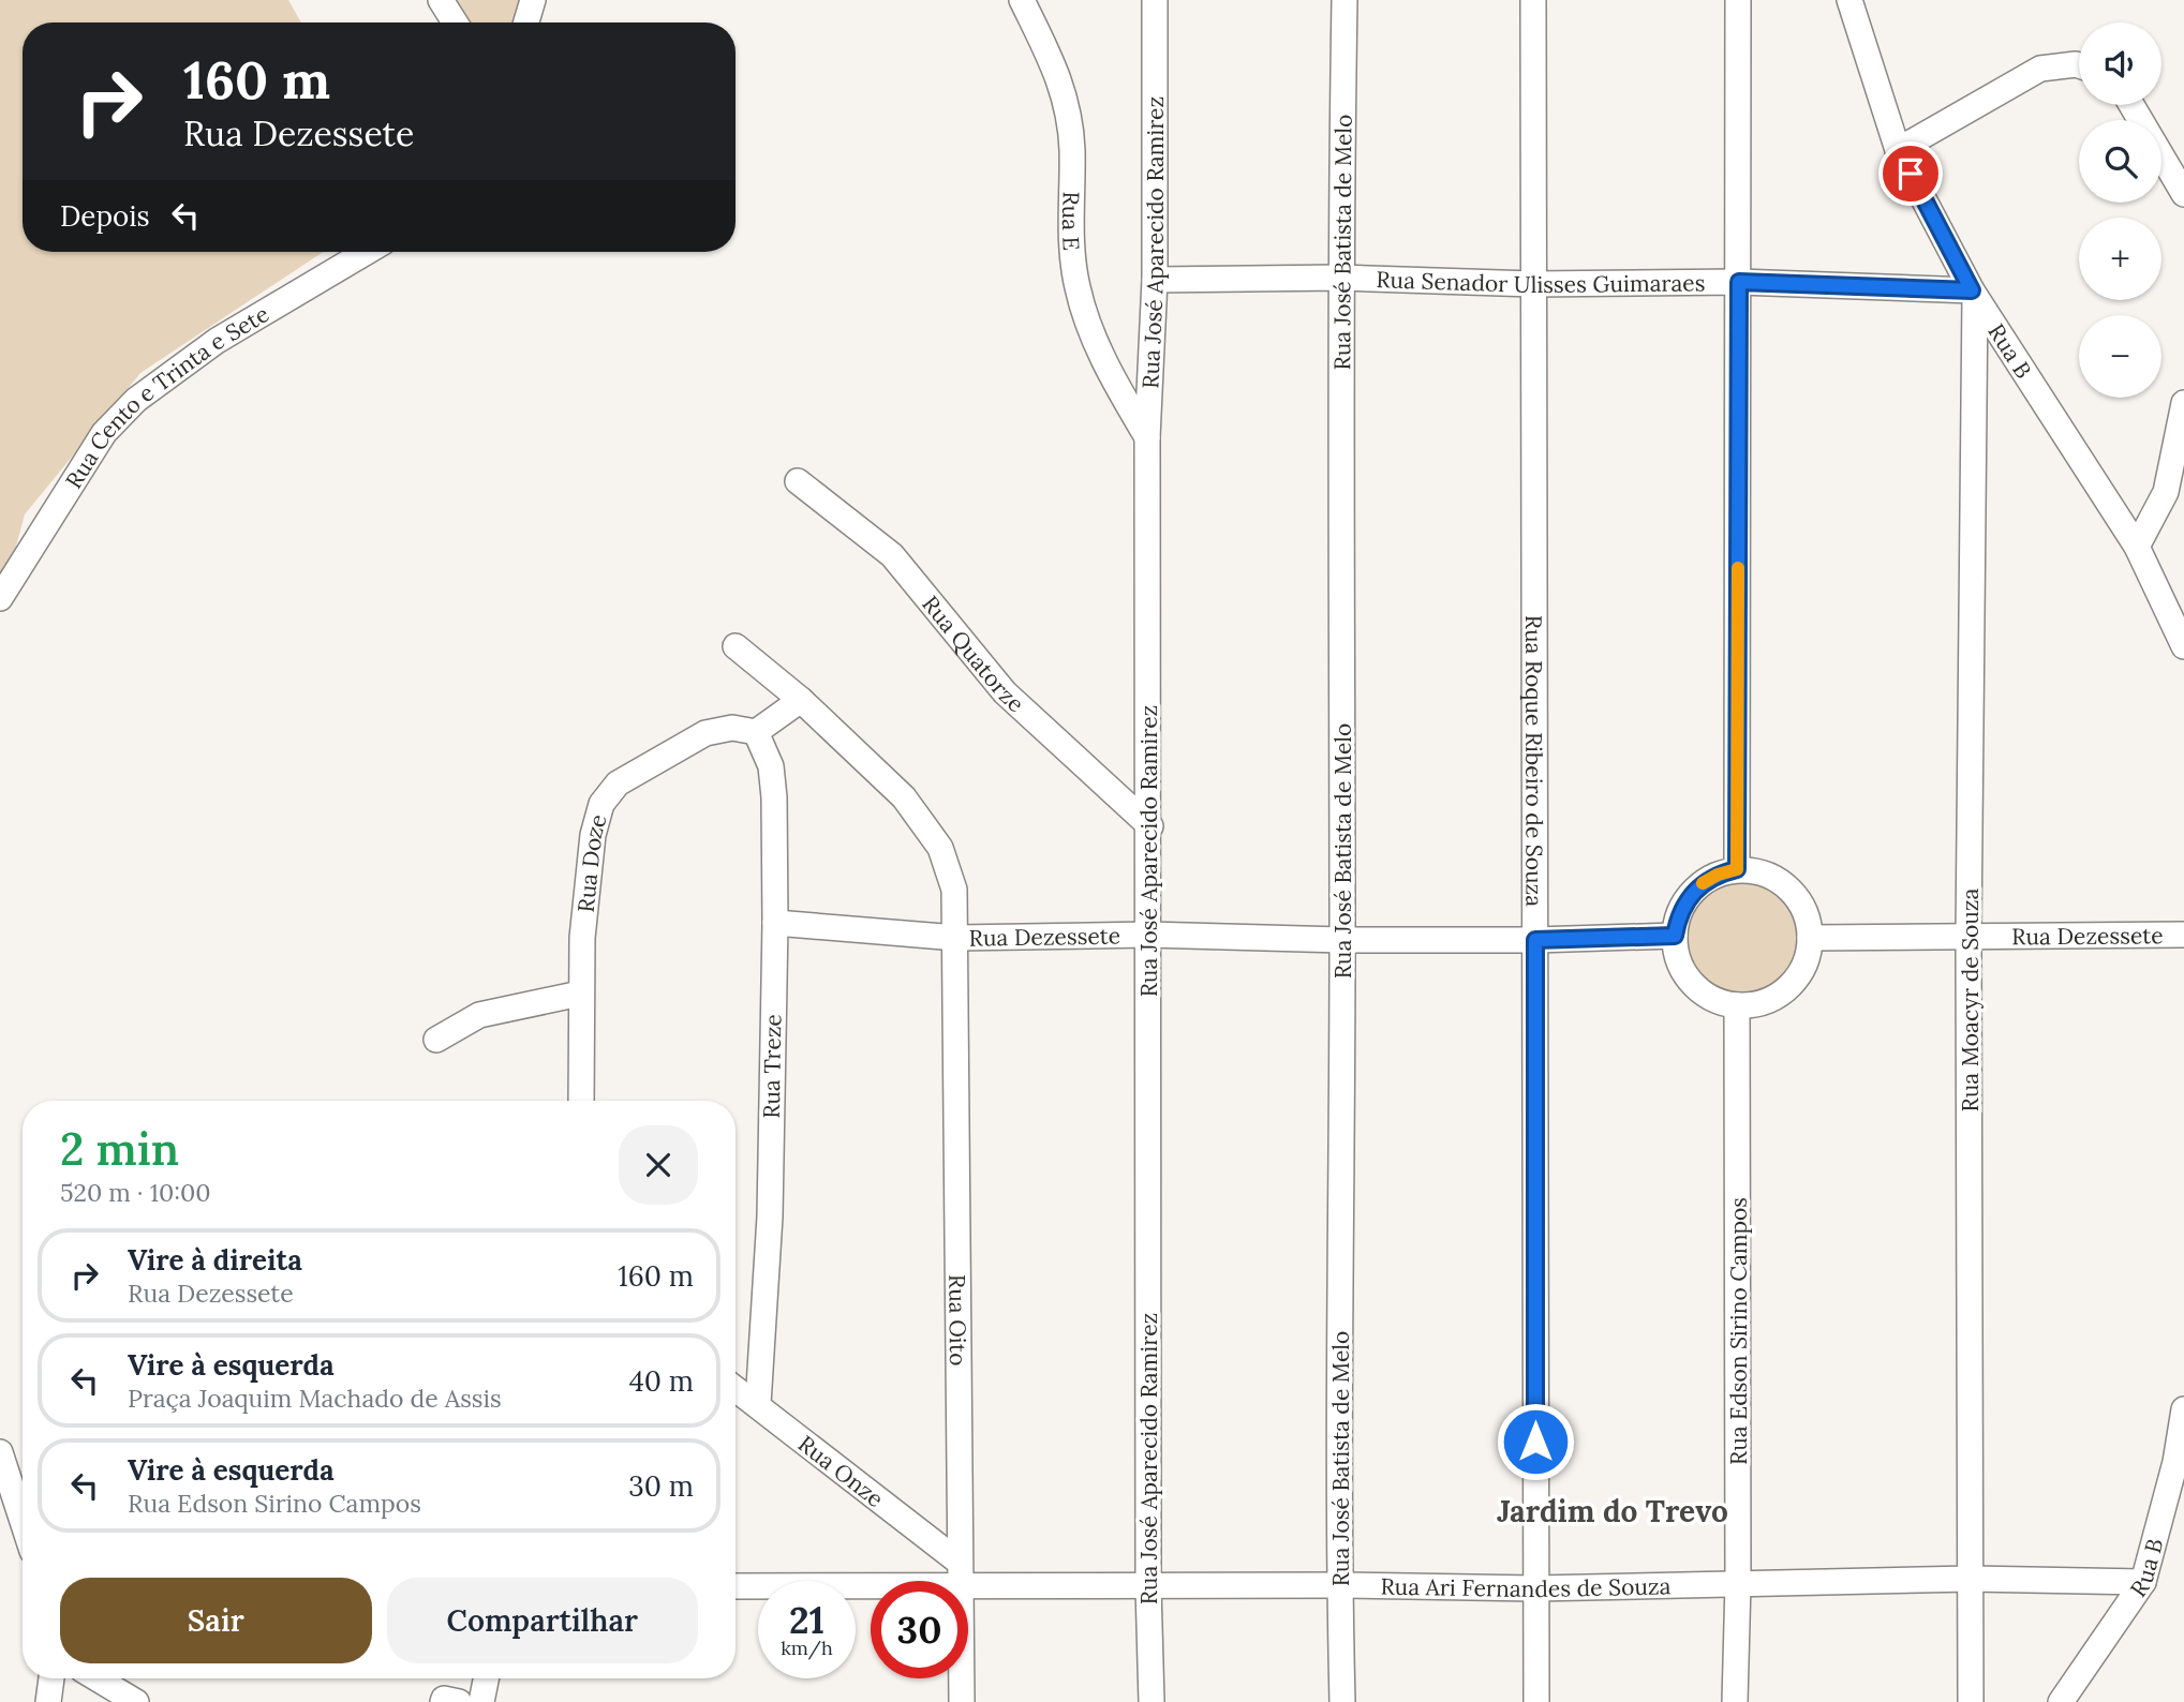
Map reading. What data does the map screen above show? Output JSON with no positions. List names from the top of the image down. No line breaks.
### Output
{"streets":{"street":["Rua E","Rua José Aparecido Ramirez","Rua José Batista de Melo","Rua Senador Ulisses Guimaraes","Rua B","Rua Cento e Trinta e Sete","Rua Quatorze","Rua Roque Ribeiro de Souza","Rua Doze","Rua Dezessete","Rua Moacyr de Souza","Rua Treze","Rua Oito","Rua Edson Sirino Campos","Rua Onze","Rua Ari Fernandes de Souza"]},"crossings":[["Rua E","Rua José Aparecido Ramirez"],["Rua José Aparecido Ramirez","Rua Senador Ulisses Guimaraes"],["Rua José Aparecido Ramirez","Rua Quatorze"],["Rua José Aparecido Ramirez","Rua Dezessete"],["Rua José Aparecido Ramirez","Rua Ari Fernandes de Souza"],["Rua José Batista de Melo","Rua Senador Ulisses Guimaraes"],["Rua José Batista de Melo","Rua Dezessete"],["Rua José Batista de Melo","Rua Ari Fernandes de Souza"],["Rua Senador Ulisses Guimaraes","Rua B"],["Rua Senador Ulisses Guimaraes","Rua Roque Ribeiro de Souza"],["Rua Senador Ulisses Guimaraes","Rua Moacyr de Souza"],["Rua B","Rua Moacyr de Souza"],["Rua B","Rua Ari Fernandes de Souza"],["Rua Roque Ribeiro de Souza","Rua Dezessete"],["Rua Roque Ribeiro de Souza","Rua Ari Fernandes de Souza"],["Rua Doze","Rua Treze"],["Rua Dezessete","Rua Moacyr de Souza"],["Rua Dezessete","Rua Treze"],["Rua Dezessete","Rua Oito"],["Rua Dezessete","Rua Edson Sirino Campos"],["Rua Moacyr de Souza","Rua Ari Fernandes de Souza"],["Rua Treze","Rua Onze"],["Rua Oito","Rua Onze"],["Rua Edson Sirino Campos","Rua Ari Fernandes de Souza"]],"districts":["Jardim do Trevo"],"page":{"map_buttons":["+","−"],"turn":["160 m","Rua Dezessete"],"then":"Depois","heading":["2 min","520 m · 10:00"],"list":[{"name":"Vire à direita","note":"Rua Dezessete","value":"160 m"},{"name":"Vire à esquerda","note":"Praça Joaquim Machado de Assis","value":"40 m"},{"name":"Vire à esquerda","note":"Rua Edson Sirino Campos","value":"30 m"}],"buttons":["Sair","Compartilhar"],"speed":"21 km/h","limit":"30"}}
